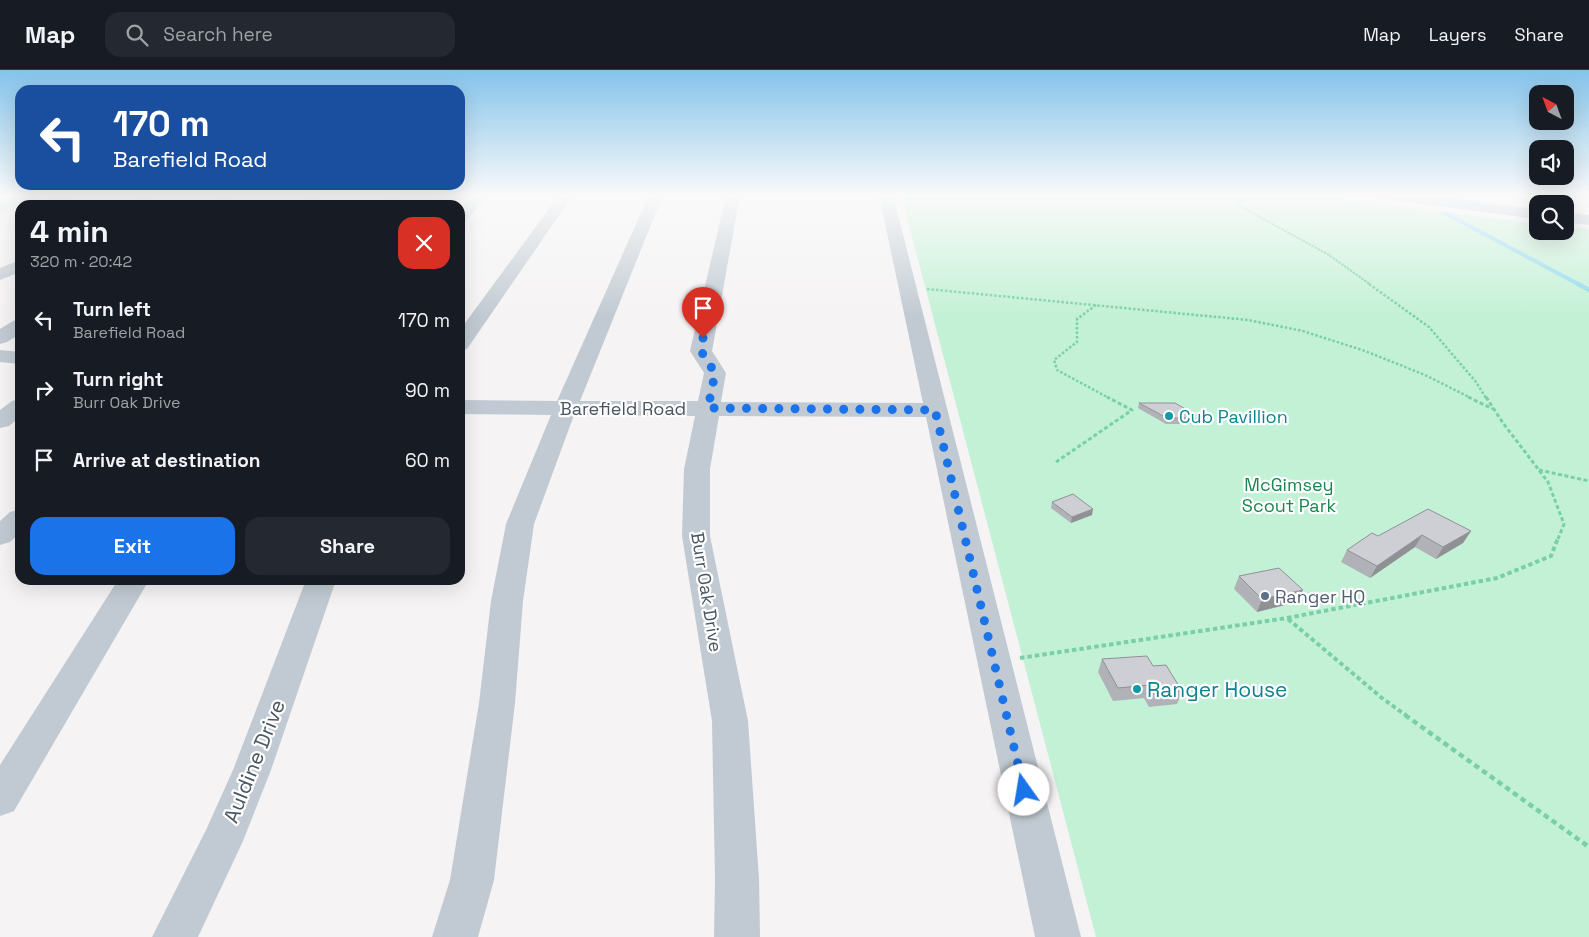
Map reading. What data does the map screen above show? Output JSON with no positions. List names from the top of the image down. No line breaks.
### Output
{"streets":{"street":["Barefield Road","Burr Oak Drive","Auldine Drive"]},"crossings":[["Barefield Road","Burr Oak Drive"]],"parks":["McGimsey Scout Park"],"places":["Cub Pavillion","Ranger HQ","Ranger House"],"north":"top left","page":{"header":"Map","search":"Search here","nav":["Map","Layers","Share"],"turn":["170 m","Barefield Road"],"heading":["4 min","320 m · 20:42"],"list":[{"name":"Turn left","note":"Barefield Road","value":"170 m"},{"name":"Turn right","note":"Burr Oak Drive","value":"90 m"},{"name":"Arrive at destination","value":"60 m"}],"buttons":["Exit","Share"]}}
